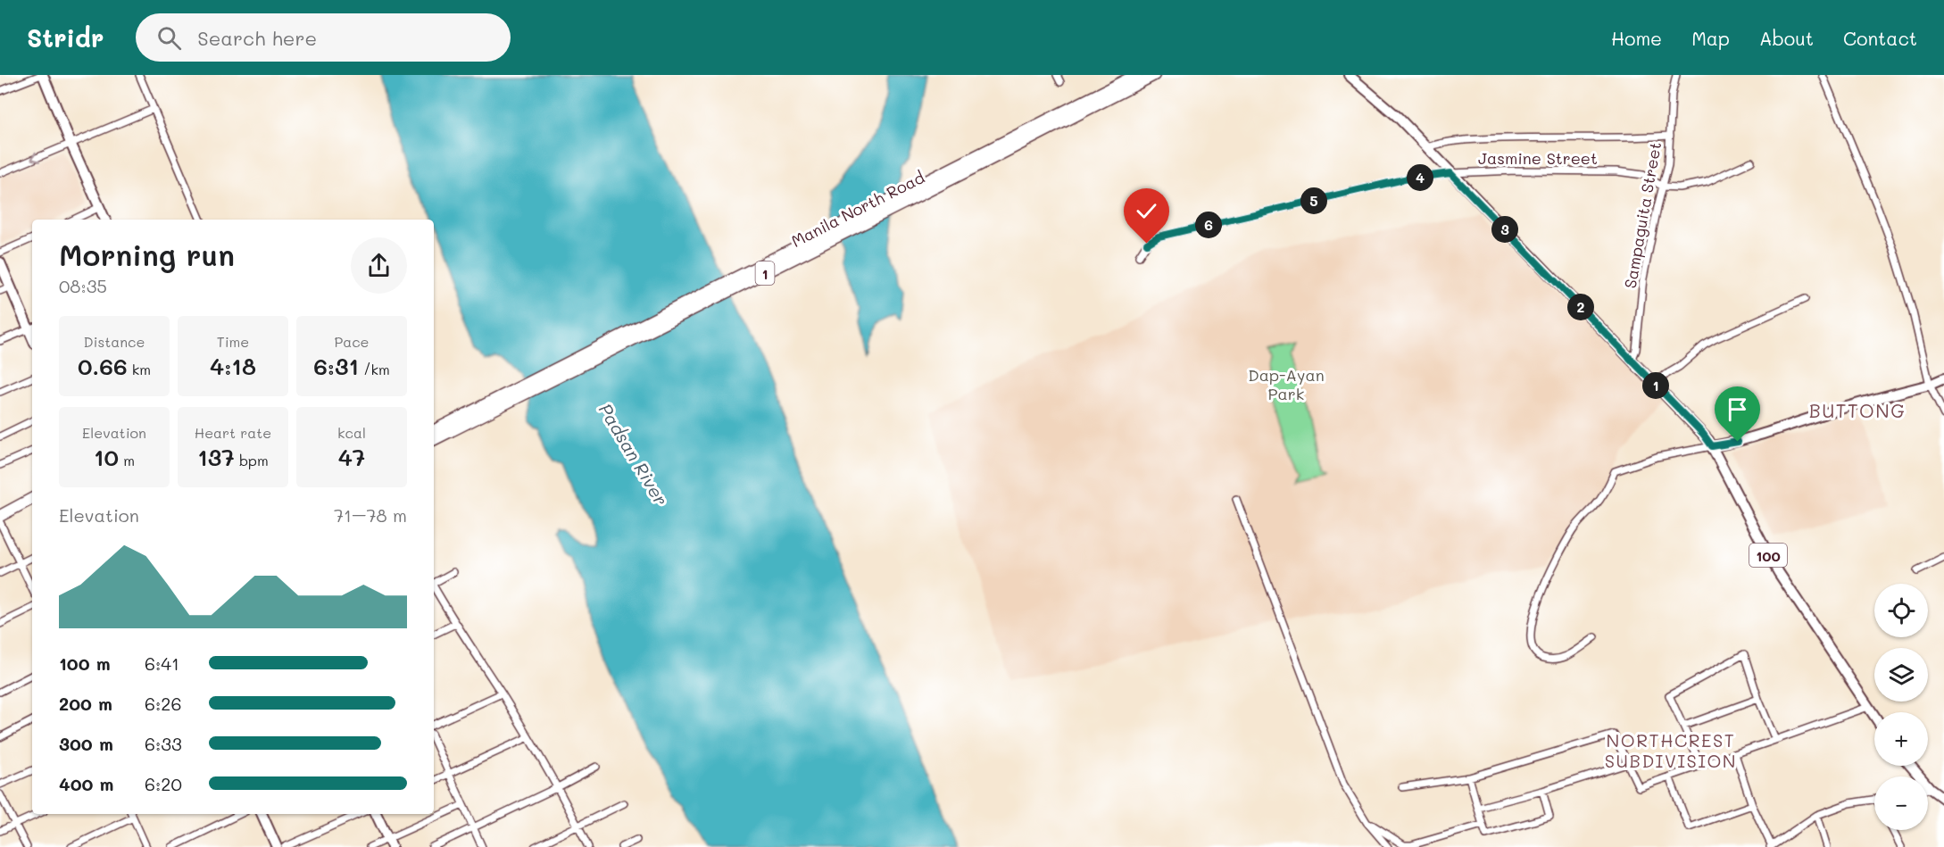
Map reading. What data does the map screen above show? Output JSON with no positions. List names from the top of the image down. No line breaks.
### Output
{"streets":{"highway":["Manila North Road","1"],"main road":["100"],"street":["Jasmine Street","Sampaguita Street"]},"crossings":[["Jasmine Street","Sampaguita Street"],["Jasmine Street","100"],["Sampaguita Street","100"]],"districts":["BUTTONG","NORTHCREST SUBDIVISION"],"water":["Padsan River"],"parks":["Dap-Ayan Park"],"page":{"header":"Stridr","search":"Search here","nav":["Home","Map","About","Contact"],"pins":["4","5","6","3","2","1"],"heading":["Morning run","08:35"],"stats":[["Distance","0.66 km"],["Time","4:18"],["Pace","6:31 /km"],["Elevation","10 m"],["Heart rate","137 bpm"],["kcal","47"]],"chart":["Elevation","71–78 m"],"map_buttons":["+","−"],"list":[{"name":"100 m","note":"6:41"},{"name":"200 m","note":"6:26"},{"name":"300 m","note":"6:33"},{"name":"400 m","note":"6:20"}]}}
